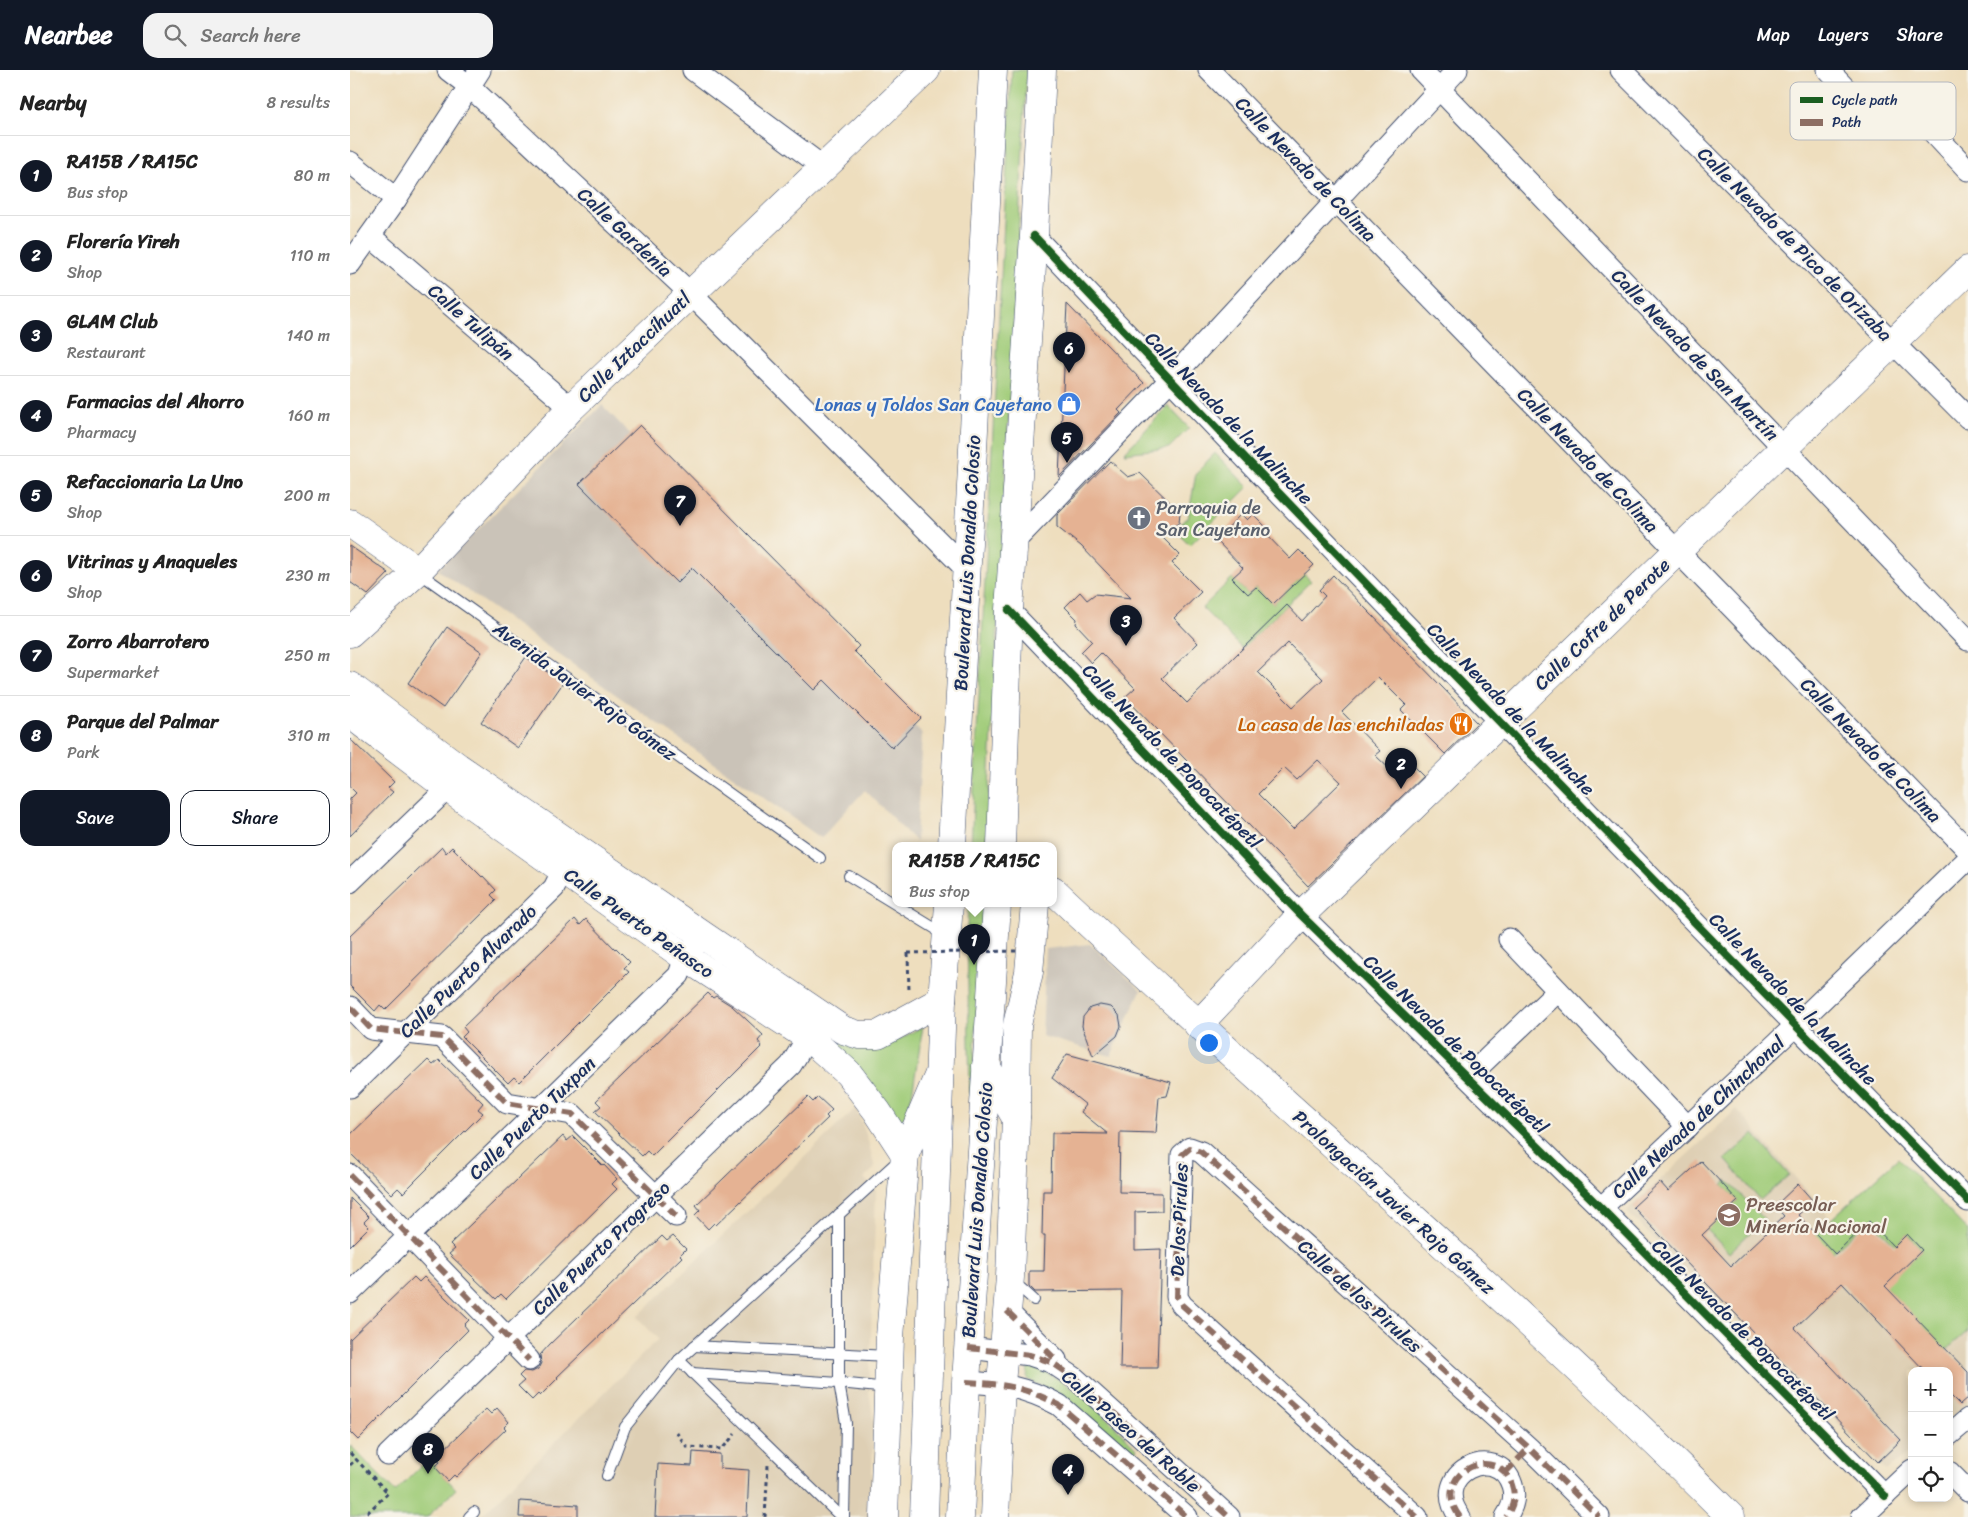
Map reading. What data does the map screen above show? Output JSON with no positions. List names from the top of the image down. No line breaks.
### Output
{"streets":{"main road":["Calle Iztaccíhuatl","Boulevard Luis Donaldo Colosio","Calle Cofre de Perote","Avenida Javier Rojo Gómez","Calle Puerto Peñasco","Prolongación Javier Rojo Gómez"],"street":["Calle Nevado de Colima","Calle Gardenia","Calle Nevado de Pico de Orizaba","Calle Tulipán","Calle Nevado de San Martín","Calle Nevado de la Malinche","Calle Nevado de Popocatépetl","Calle Puerto Alvarado","Calle Nevado de Chinchonal","Calle Puerto Tuxpan","De los Pirules","Calle Puerto Progreso","Calle de los Pirules","Calle Paseo del Roble"]},"crossings":[["Calle Nevado de Colima","Calle Cofre de Perote"],["Calle Gardenia","Calle Iztaccíhuatl"],["Calle Gardenia","Boulevard Luis Donaldo Colosio"],["Calle Nevado de Pico de Orizaba","Calle Cofre de Perote"],["Calle Tulipán","Calle Iztaccíhuatl"],["Calle Iztaccíhuatl","Avenida Javier Rojo Gómez"],["Calle Nevado de San Martín","Calle Cofre de Perote"],["Calle Nevado de la Malinche","Calle Cofre de Perote"],["Calle Nevado de la Malinche","Calle Nevado de Chinchonal"],["Boulevard Luis Donaldo Colosio","Calle Puerto Peñasco"],["Boulevard Luis Donaldo Colosio","Calle Paseo del Roble"],["Calle Cofre de Perote","Calle Nevado de Popocatépetl"],["Calle Cofre de Perote","Prolongación Javier Rojo Gómez"],["Calle Nevado de Popocatépetl","Calle Nevado de Chinchonal"],["Calle Puerto Peñasco","Calle Puerto Alvarado"],["Calle Puerto Peñasco","Calle Puerto Tuxpan"],["Calle Puerto Peñasco","Calle Puerto Progreso"],["De los Pirules","Calle de los Pirules"]],"places":{"shop":["Lonas y Toldos San Cayetano"],"church":["Parroquia de San Cayetano"],"restaurant":["La casa de las enchiladas"],"school or university":["Preescolar Minería Nacional"]},"legend":["Cycle path","Path"],"page":{"header":"Nearbee","search":"Search here","nav":["Map","Layers","Share"],"heading":["Nearby","8 results"],"list":[{"mark":"1","name":"RA15B / RA15C","note":"Bus stop","value":"80 m"},{"mark":"2","name":"Florería Yireh","note":"Shop","value":"110 m"},{"mark":"3","name":"GLAM Club","note":"Restaurant","value":"140 m"},{"mark":"4","name":"Farmacias del Ahorro","note":"Pharmacy","value":"160 m"},{"mark":"5","name":"Refaccionaria La Uno","note":"Shop","value":"200 m"},{"mark":"6","name":"Vitrinas y Anaqueles","note":"Shop","value":"230 m"},{"mark":"7","name":"Zorro Abarrotero","note":"Supermarket","value":"250 m"},{"mark":"8","name":"Parque del Palmar","note":"Park","value":"310 m"}],"pins":["6","5","7","3","2","1","8","4"],"buttons":["Save","Share"],"popup":["RA15B / RA15C","Bus stop"],"map_buttons":["+","−"]}}
